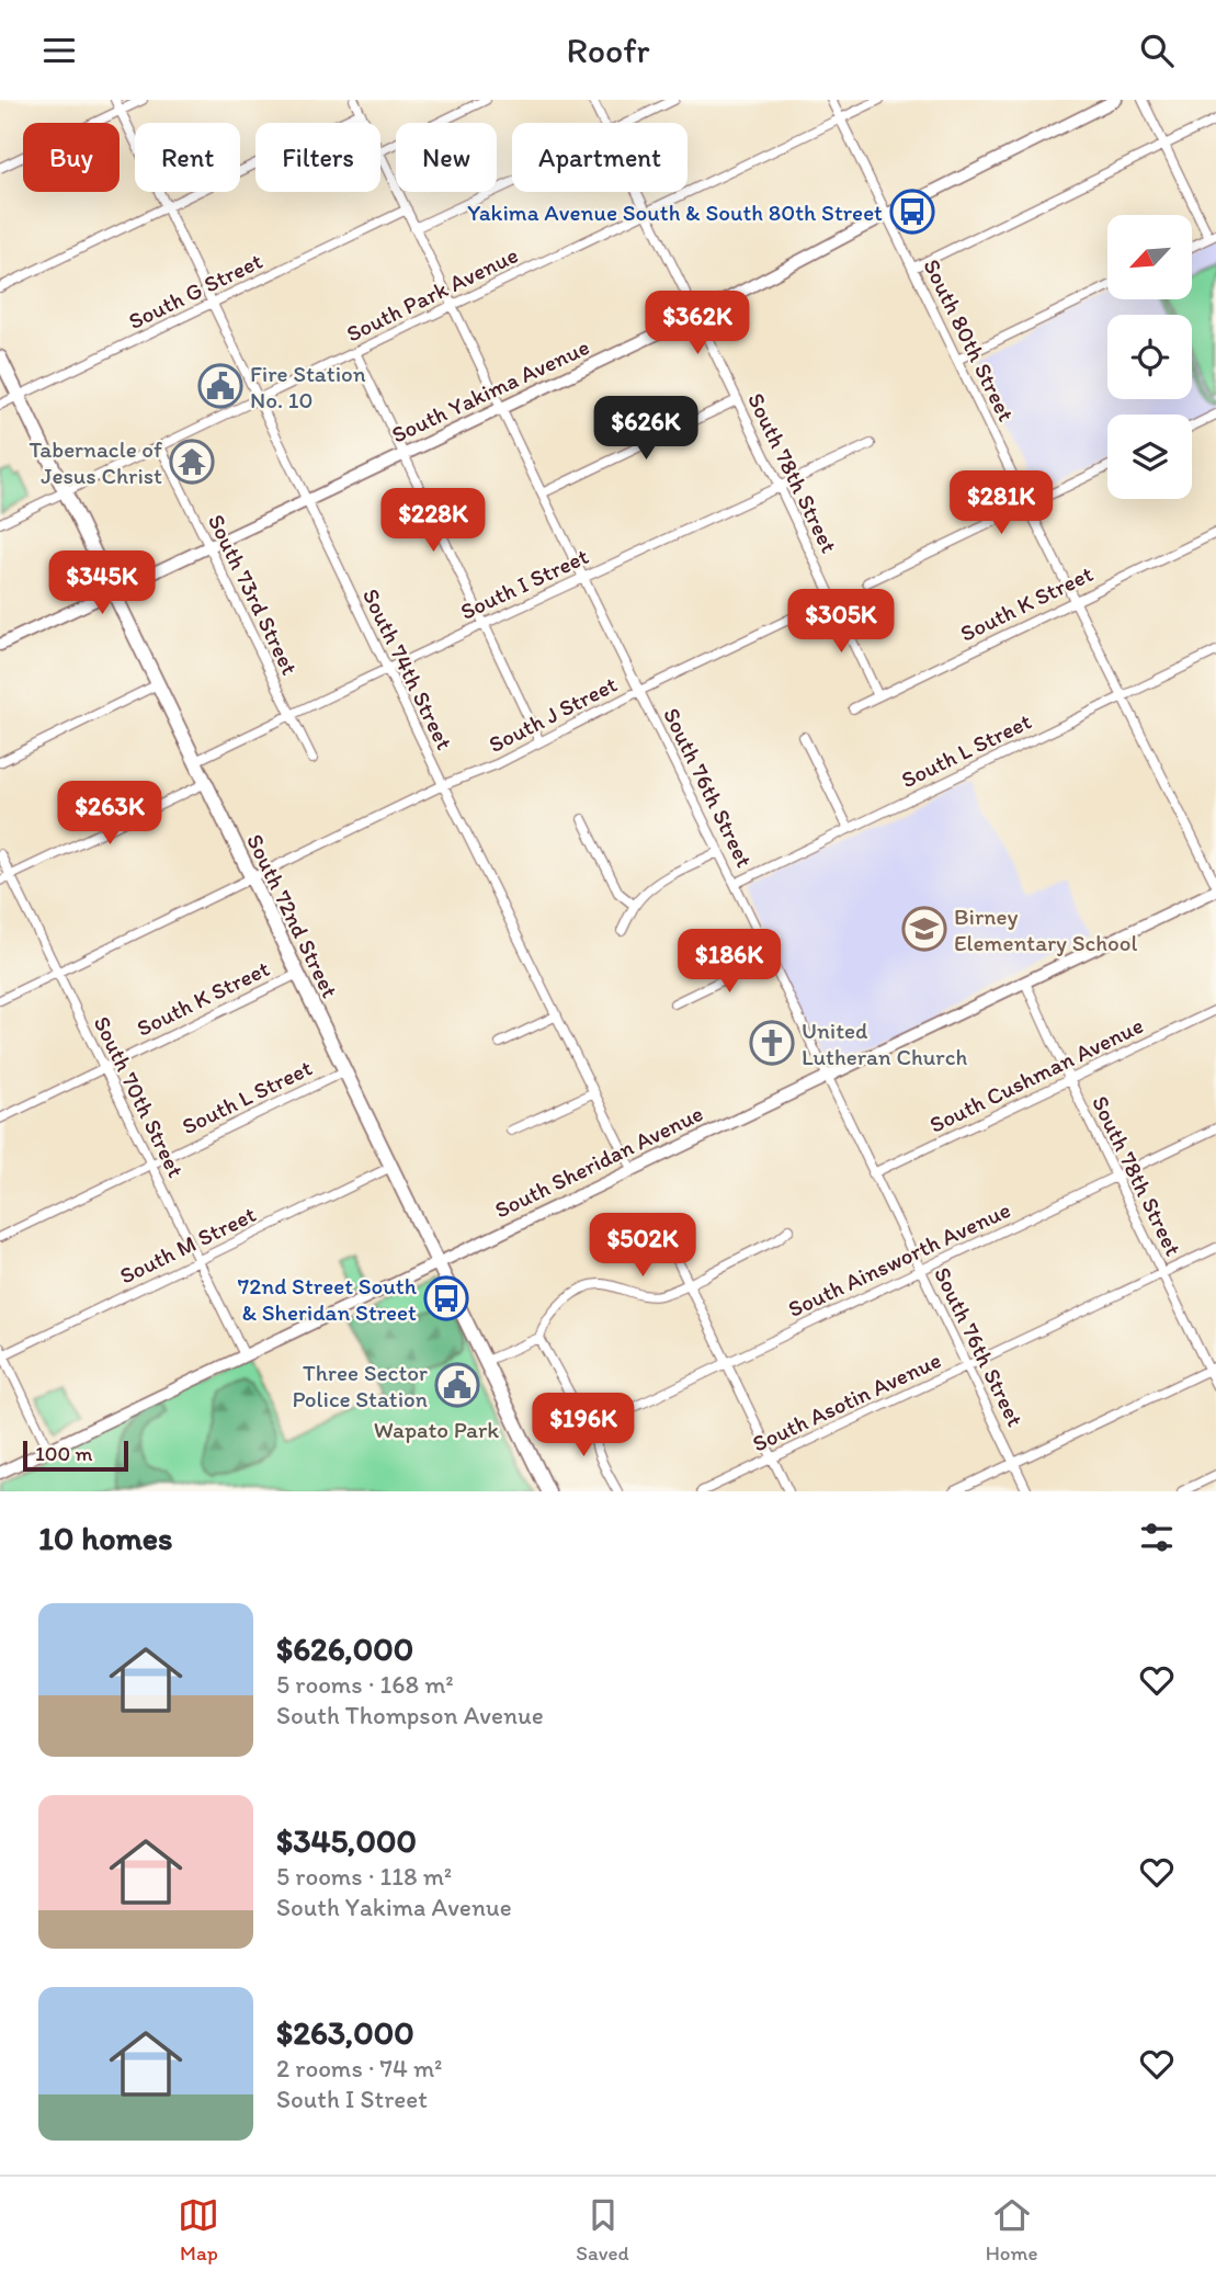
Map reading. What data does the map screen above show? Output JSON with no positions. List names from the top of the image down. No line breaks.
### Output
{"streets":{"main road":["South 72nd Street"],"street":["South G Street","South Park Avenue","South 80th Street","South Yakima Avenue","South 78th Street","South I Street","South 73rd Street","South K Street","South 74th Street","South J Street","South L Street","South 76th Street","South Cushman Avenue","South 70th Street","South Sheridan Avenue","South M Street","South Ainsworth Avenue","South Asotin Avenue"]},"crossings":[["South G Street","South 74th Street"],["South G Street","South 76th Street"],["South G Street","South 72nd Street"],["South Park Avenue","South 80th Street"],["South Park Avenue","South 78th Street"],["South Park Avenue","South 73rd Street"],["South Park Avenue","South 74th Street"],["South Park Avenue","South 76th Street"],["South Park Avenue","South 72nd Street"],["South 80th Street","South Yakima Avenue"],["South 80th Street","South K Street"],["South 80th Street","South L Street"],["South 80th Street","South Sheridan Avenue"],["South Yakima Avenue","South 78th Street"],["South Yakima Avenue","South 73rd Street"],["South Yakima Avenue","South 74th Street"],["South Yakima Avenue","South 76th Street"],["South Yakima Avenue","South 72nd Street"],["South 78th Street","South I Street"],["South 78th Street","South K Street"],["South 78th Street","South J Street"],["South 78th Street","South Cushman Avenue"],["South 78th Street","South Sheridan Avenue"],["South 78th Street","South Ainsworth Avenue"],["South 78th Street","South Asotin Avenue"],["South I Street","South 73rd Street"],["South I Street","South 74th Street"],["South I Street","South 76th Street"],["South I Street","South 72nd Street"],["South K Street","South 72nd Street"],["South K Street","South 70th Street"],["South 74th Street","South J Street"],["South 74th Street","South Sheridan Avenue"],["South J Street","South 76th Street"],["South J Street","South 72nd Street"],["South J Street","South 70th Street"],["South L Street","South 76th Street"],["South L Street","South 72nd Street"],["South L Street","South 70th Street"],["South 76th Street","South Cushman Avenue"],["South 76th Street","South Sheridan Avenue"],["South 76th Street","South Ainsworth Avenue"],["South 76th Street","South Asotin Avenue"],["South 72nd Street","South Sheridan Avenue"],["South 72nd Street","South M Street"],["South 70th Street","South Sheridan Avenue"],["South 70th Street","South M Street"]],"parks":["Wapato Park"],"places":{"bus stop":["Yakima Avenue South & South 80th Street","72nd Street South & Sheridan Street"],"public building":["Fire Station No. 10","Three Sector Police Station"],"temple":["Tabernacle of Jesus Christ"],"school or university":["Birney Elementary School"],"church":["United Lutheran Church"]},"scale_bar":"100 m","north":"bottom left","page":{"header":"Roofr","chip":["Buy","Rent","Filters","New","Apartment"],"price":["$362K","$626K","$281K","$228K","$345K","$305K","$263K","$186K","$502K","$196K"],"scale":"100 m","heading":"10 homes","list":[{"name":"$626,000","note":"5 rooms · 168 m² · South Thompson Avenue"},{"name":"$345,000","note":"5 rooms · 118 m² · South Yakima Avenue"},{"name":"$263,000","note":"2 rooms · 74 m² · South I Street"}],"tabs":["Map","Saved","Home"]}}
